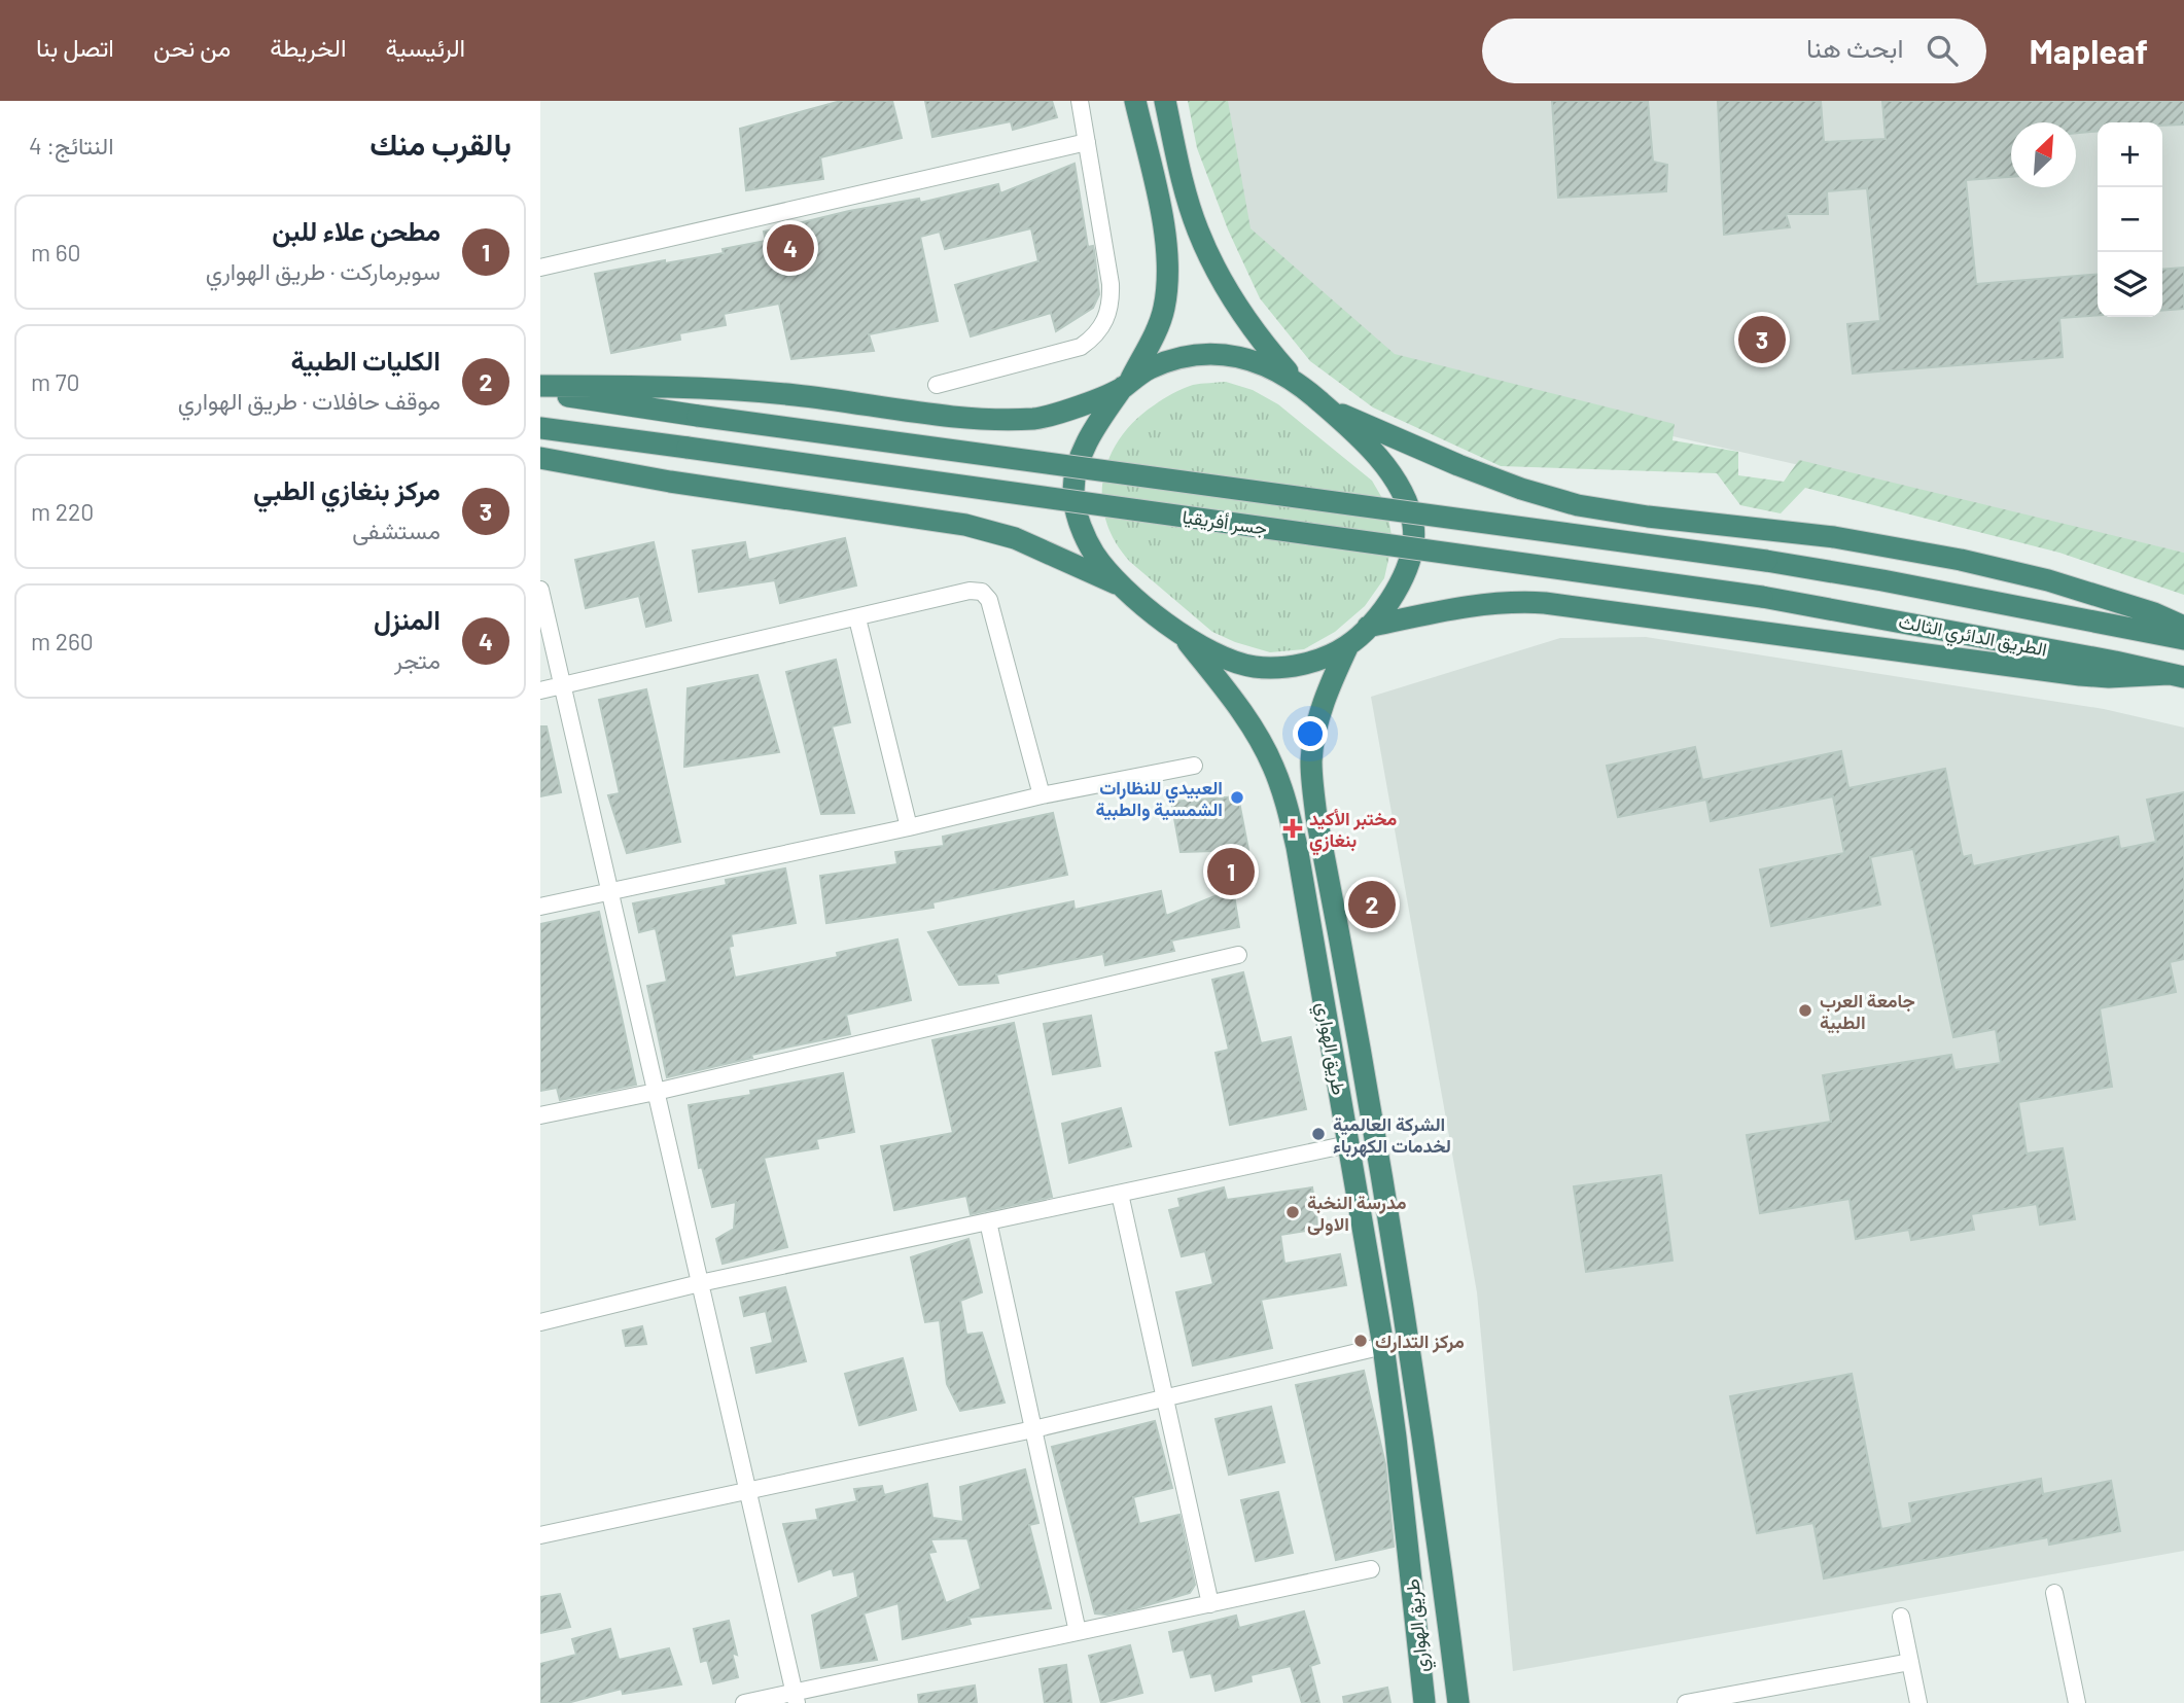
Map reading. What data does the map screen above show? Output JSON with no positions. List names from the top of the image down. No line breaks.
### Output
{"streets":{"highway":["جسر أفريقيا","الطريق الدائري الثالث","طريق الهواري"]},"crossings":[["جسر أفريقيا","الطريق الدائري الثالث"]],"places":{"other":["العبيدي للنظارات الشمسية والطبية","جامعة العرب الطبية","الشركة العالمية لخدمات الكهرباء","مدرسة النخبة الاولى","مركز التدارك"],"health":["مختبر الأكيد بنغازي"]},"north":"top right","page":{"header":"Mapleaf","search":"ابحث هنا","nav":["الرئيسية","الخريطة","من نحن","اتصل بنا"],"heading":["بالقرب منك","النتائج: 4"],"map_buttons":["+","−"],"list":[{"mark":"1","name":"مطحن علاء للبن","note":"سوبرماركت · طريق الهواري","value":"60 m"},{"mark":"2","name":"الكليات الطبية","note":"موقف حافلات · طريق الهواري","value":"70 m"},{"mark":"3","name":"مركز بنغازي الطبي","note":"مستشفى","value":"220 m"},{"mark":"4","name":"المنزل","note":"متجر","value":"260 m"}],"pins":["4","3","1","2"]}}
